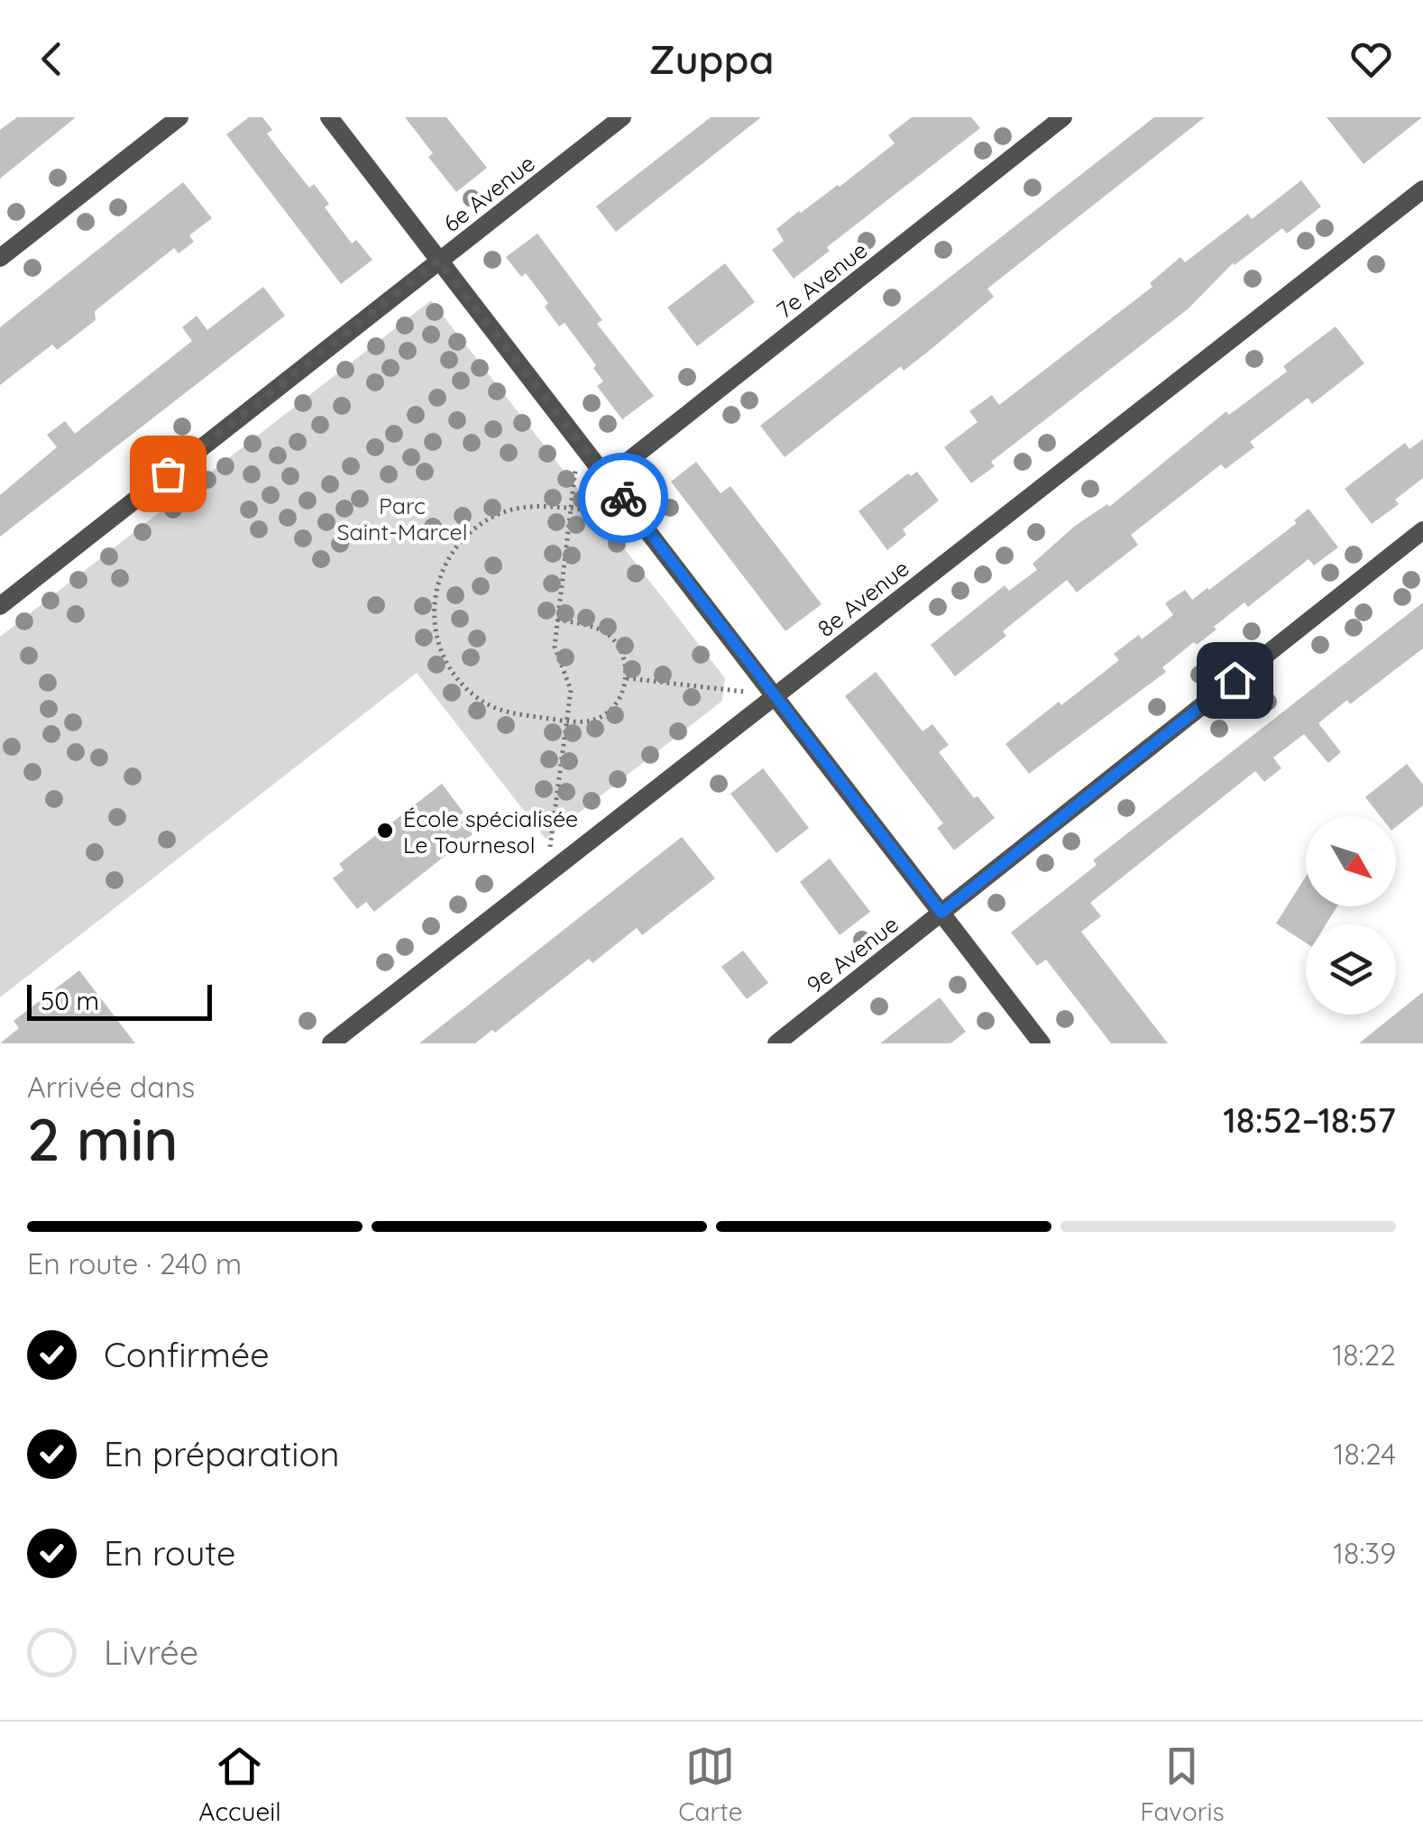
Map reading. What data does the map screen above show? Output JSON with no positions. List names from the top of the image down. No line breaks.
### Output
{"streets":{"street":["6e Avenue","7e Avenue","8e Avenue","9e Avenue"]},"parks":["Parc Saint-Marcel"],"places":["École spécialisée Le Tournesol"],"scale_bar":"50 m","north":"bottom right","page":{"header":"Zuppa","scale":"50 m","heading":["2 min","Arrivée dans","18:52–18:57"],"bar":"En route · 240 m","list":[["Confirmée","18:22"],["En préparation","18:24"],["En route","18:39"],"Livrée"],"tabs":["Accueil","Carte","Favoris"]}}
